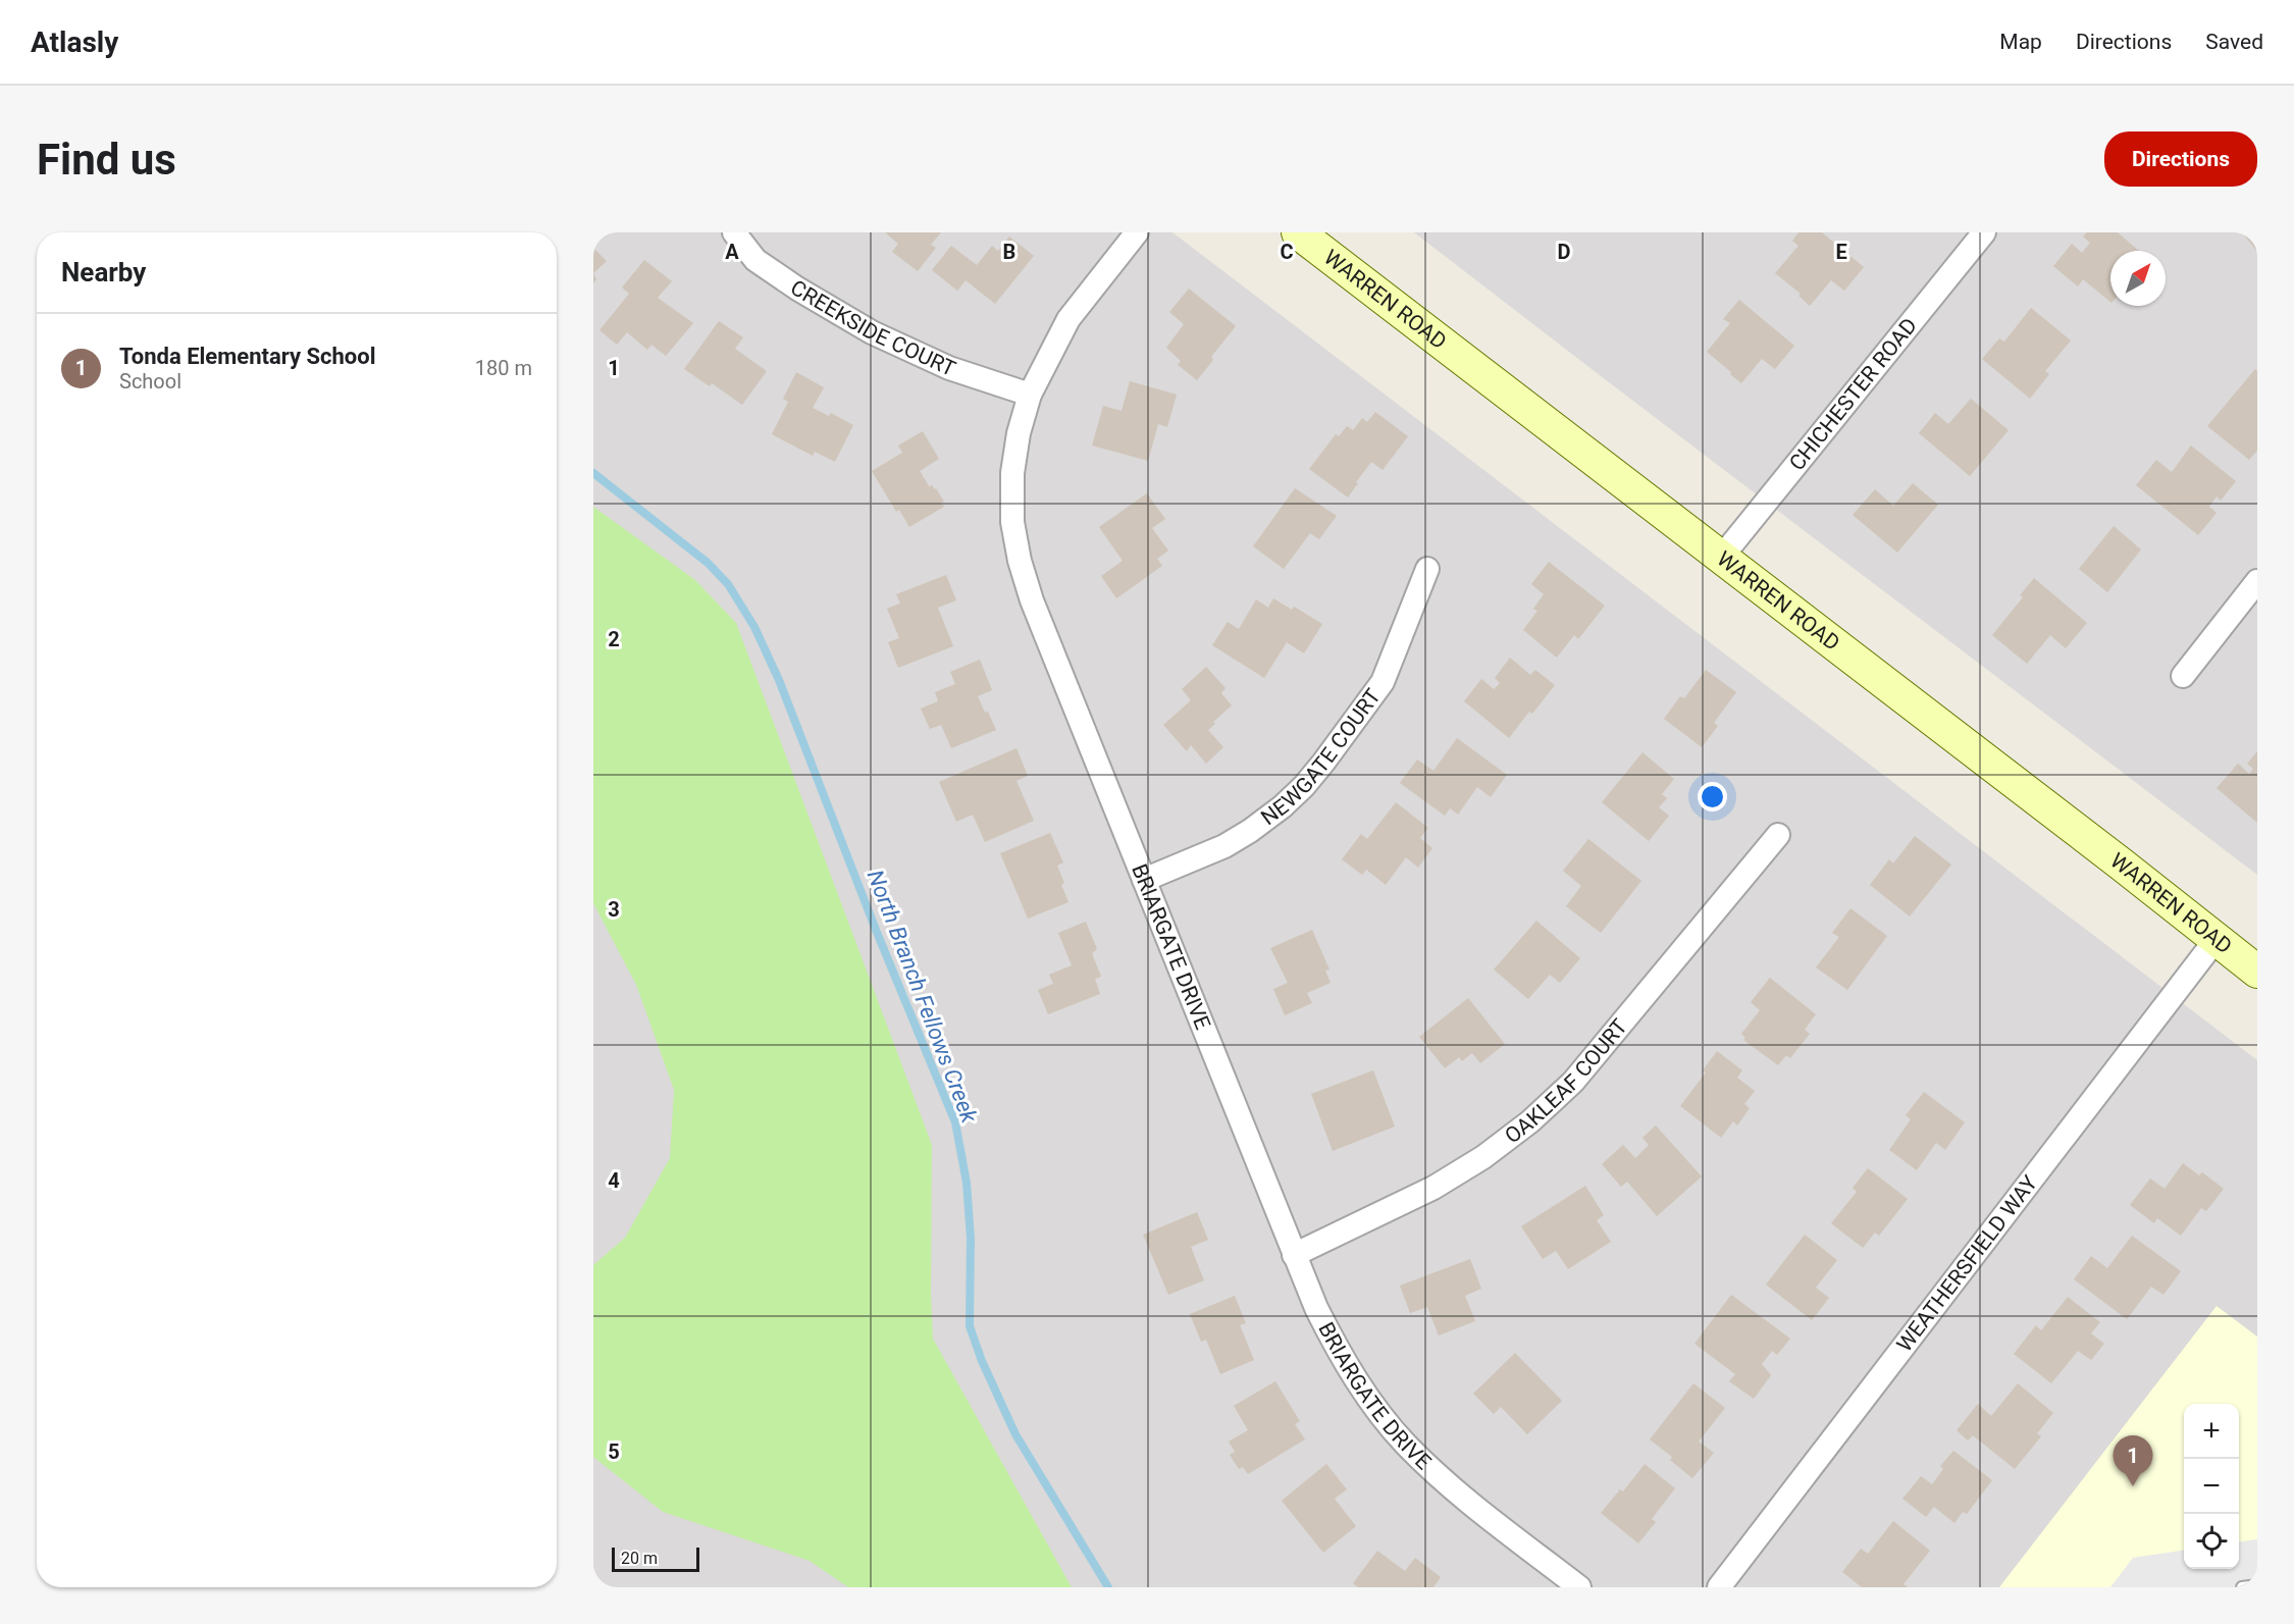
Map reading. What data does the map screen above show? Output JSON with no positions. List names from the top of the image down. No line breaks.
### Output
{"streets":{"main road":["WARREN ROAD"],"street":["CREEKSIDE COURT","CHICHESTER ROAD","NEWGATE COURT","BRIARGATE DRIVE","OAKLEAF COURT","WEATHERSFIELD WAY"]},"crossings":[["WARREN ROAD","CHICHESTER ROAD"],["WARREN ROAD","WEATHERSFIELD WAY"],["CREEKSIDE COURT","BRIARGATE DRIVE"],["NEWGATE COURT","BRIARGATE DRIVE"],["BRIARGATE DRIVE","OAKLEAF COURT"]],"water":["North Branch Fellows Creek"],"scale_bar":"20 m","north":"top right","page":{"header":"Atlasly","nav":["Map","Directions","Saved"],"buttons":"Directions","title":"Find us","heading":"Nearby","list":[{"mark":"1","name":"Tonda Elementary School","note":"School","value":"180 m"}],"map_buttons":["+","−"],"pins":"1","scale":"20 m"},"grid":{"columns":["A","B","C","D","E"],"rows":["1","2","3","4","5"]}}
